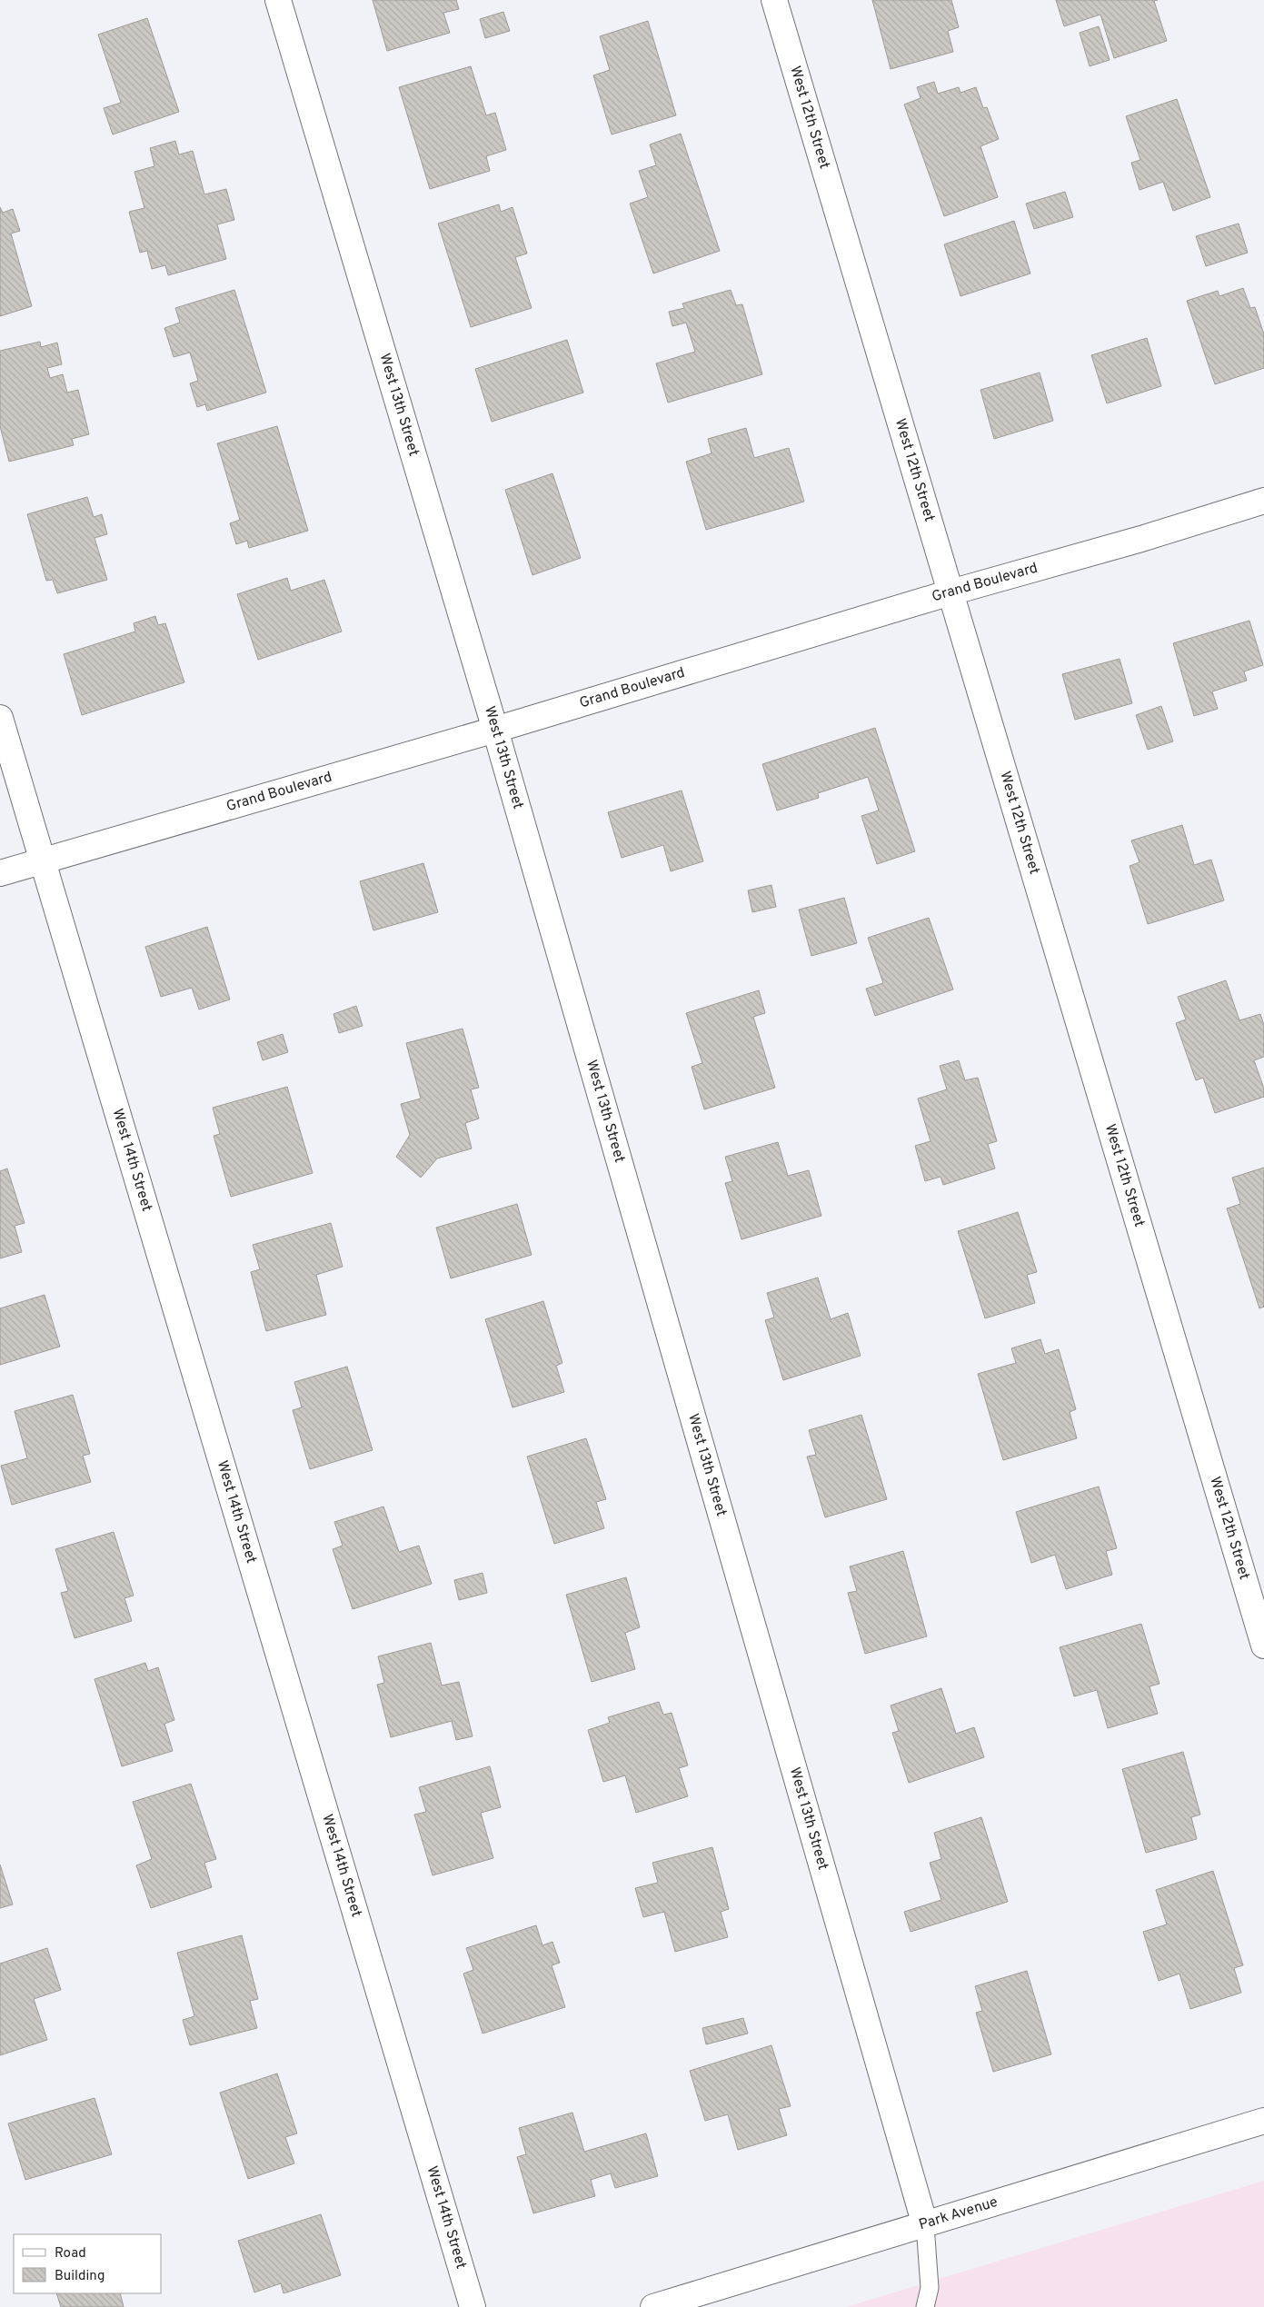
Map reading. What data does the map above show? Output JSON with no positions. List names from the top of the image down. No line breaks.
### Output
{"streets":{"street":["West 12th Street","West 13th Street","Grand Boulevard","West 14th Street","Park Avenue"]},"crossings":[["West 12th Street","Grand Boulevard"],["West 13th Street","Grand Boulevard"],["West 13th Street","Park Avenue"],["Grand Boulevard","West 14th Street"]],"legend":["Road","Building"]}
